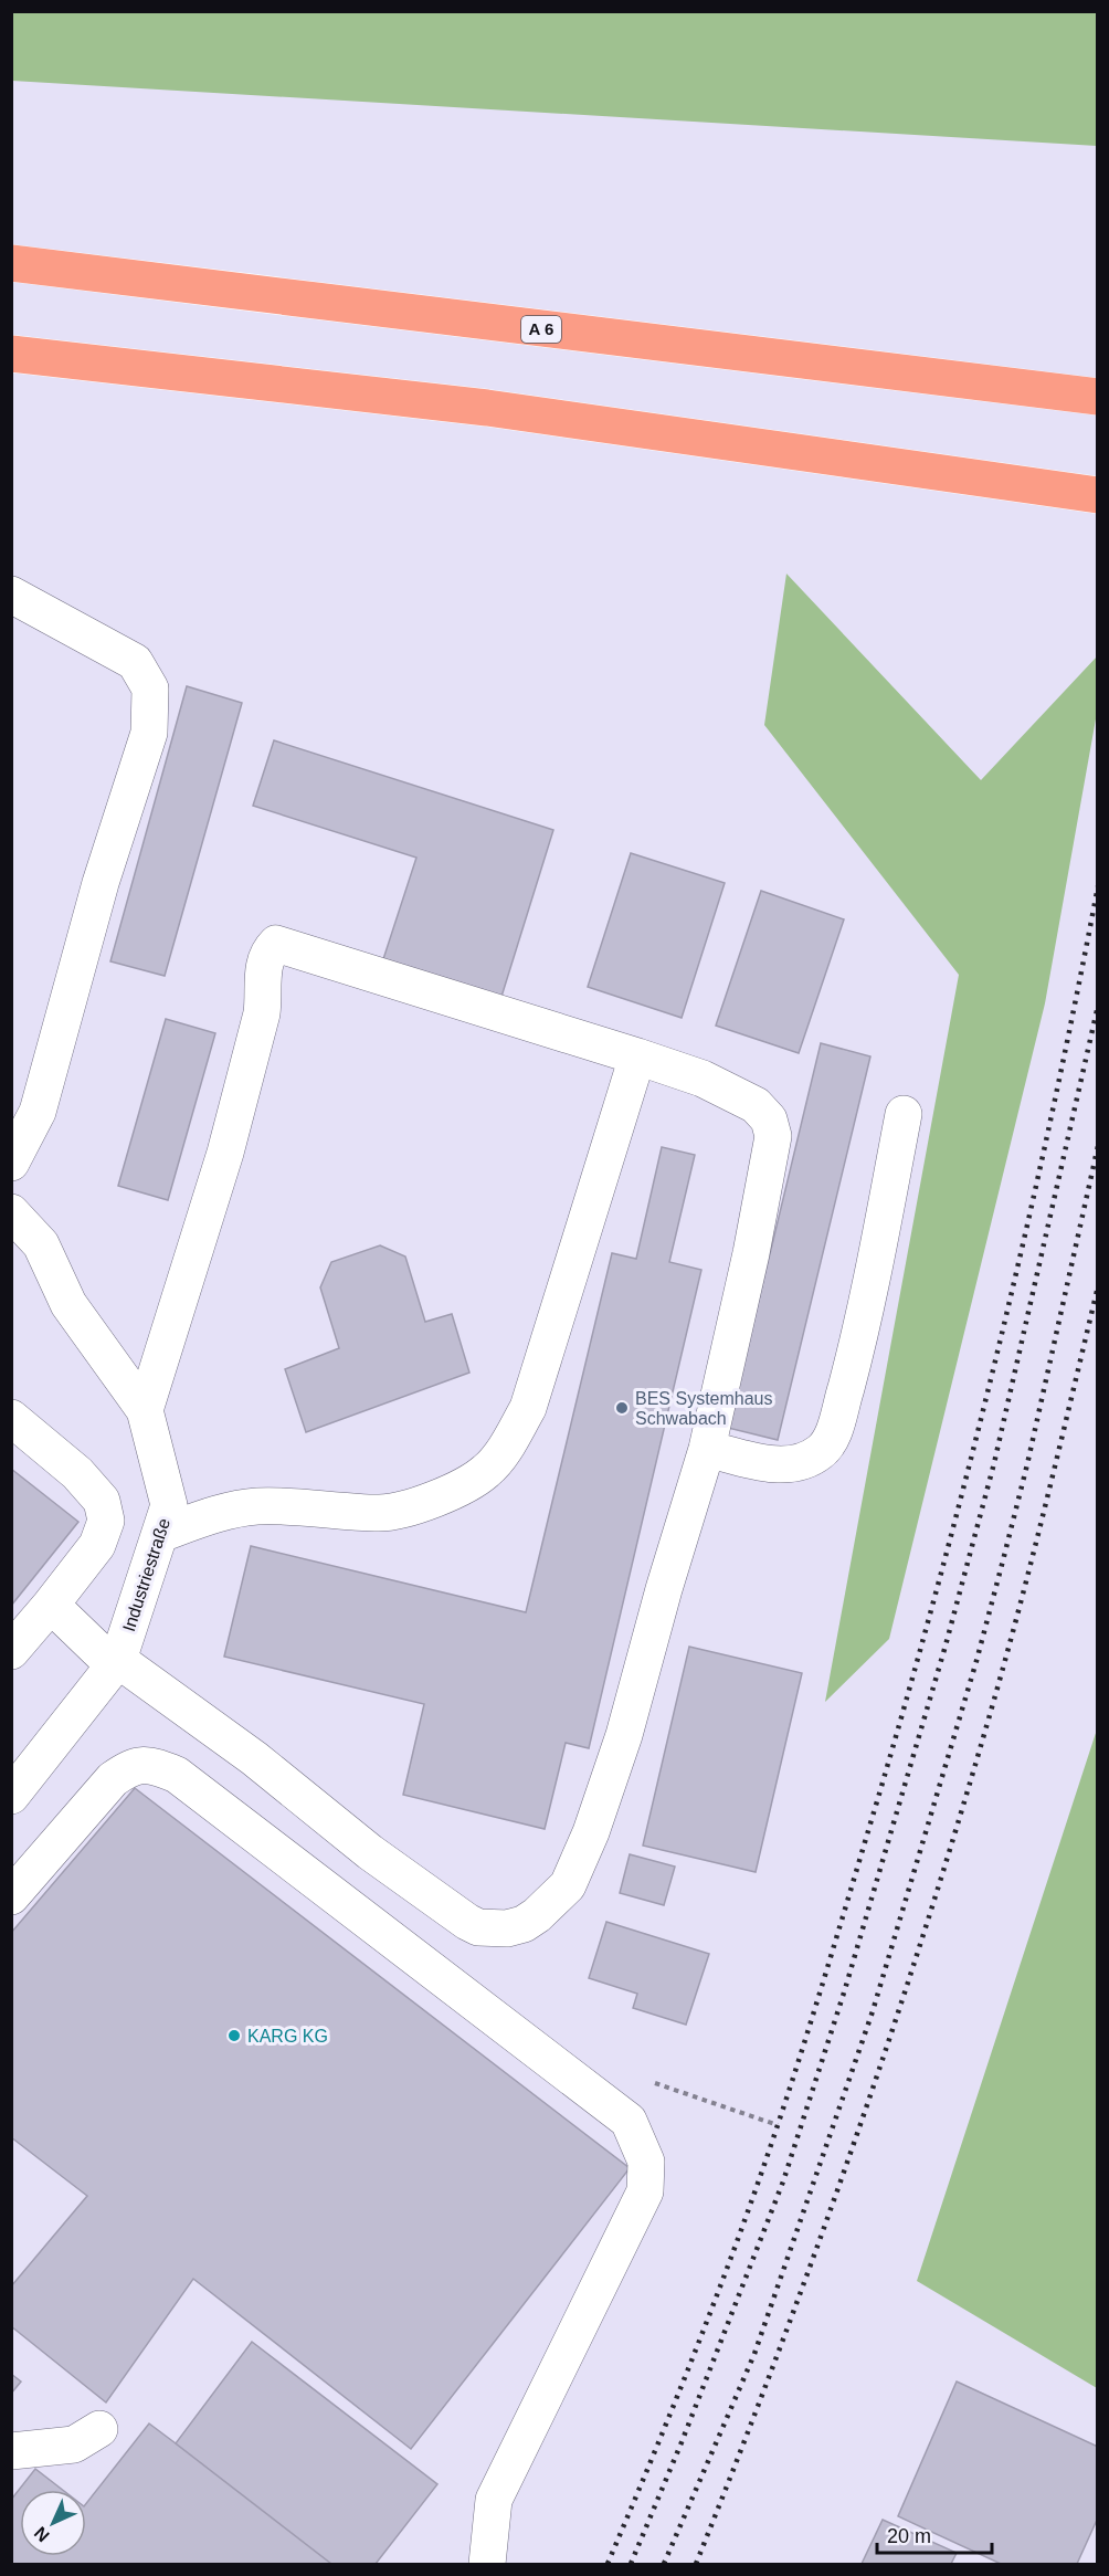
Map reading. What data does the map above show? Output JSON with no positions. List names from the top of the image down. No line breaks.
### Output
{"streets":{"highway":["A 6"],"street":["Industriestraße"]},"places":["BES Systemhaus Schwabach","KARG KG"],"scale_bar":"20 m","north":"bottom left"}
